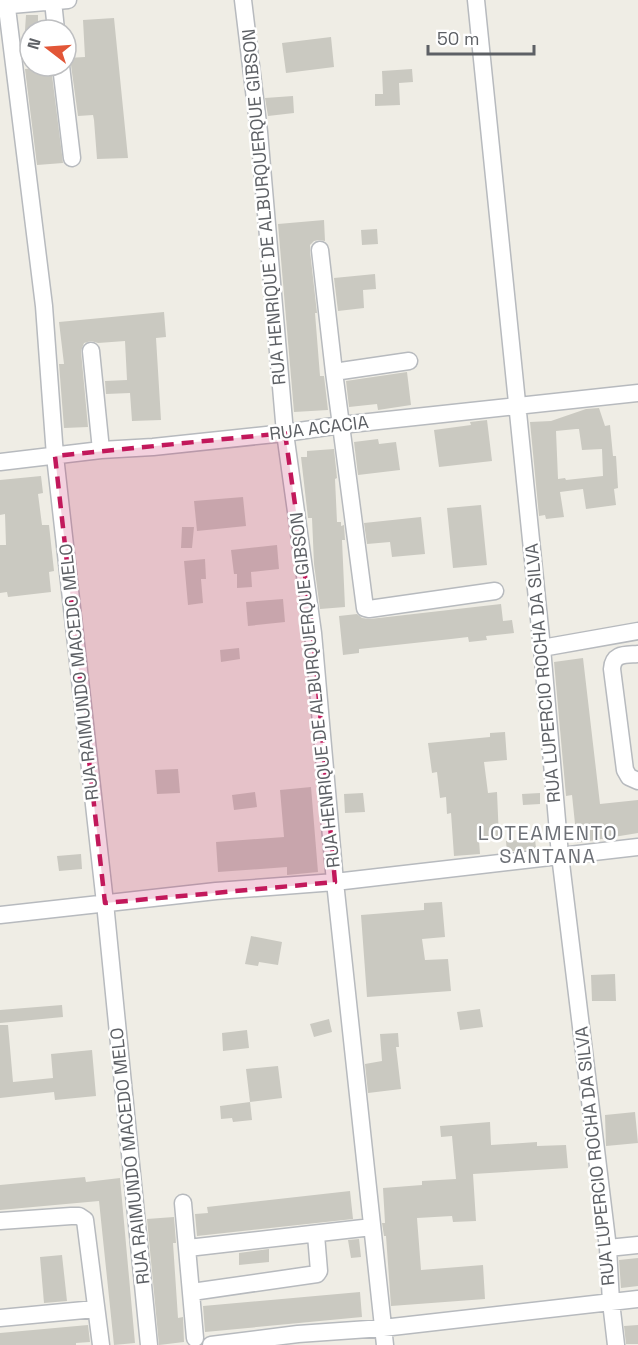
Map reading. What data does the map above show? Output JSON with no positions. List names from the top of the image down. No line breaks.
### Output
{"streets":{"street":["RUA HENRIQUE DE ALBURQUERQUE GIBSON","RUA ACACIA","RUA RAIMUNDO MACEDO MELO","RUA LUPERCIO ROCHA DA SILVA"]},"crossings":[["RUA HENRIQUE DE ALBURQUERQUE GIBSON","RUA ACACIA"],["RUA ACACIA","RUA RAIMUNDO MACEDO MELO"],["RUA ACACIA","RUA LUPERCIO ROCHA DA SILVA"]],"districts":["LOTEAMENTO SANTANA"],"scale_bar":"50 m","north":"left"}
